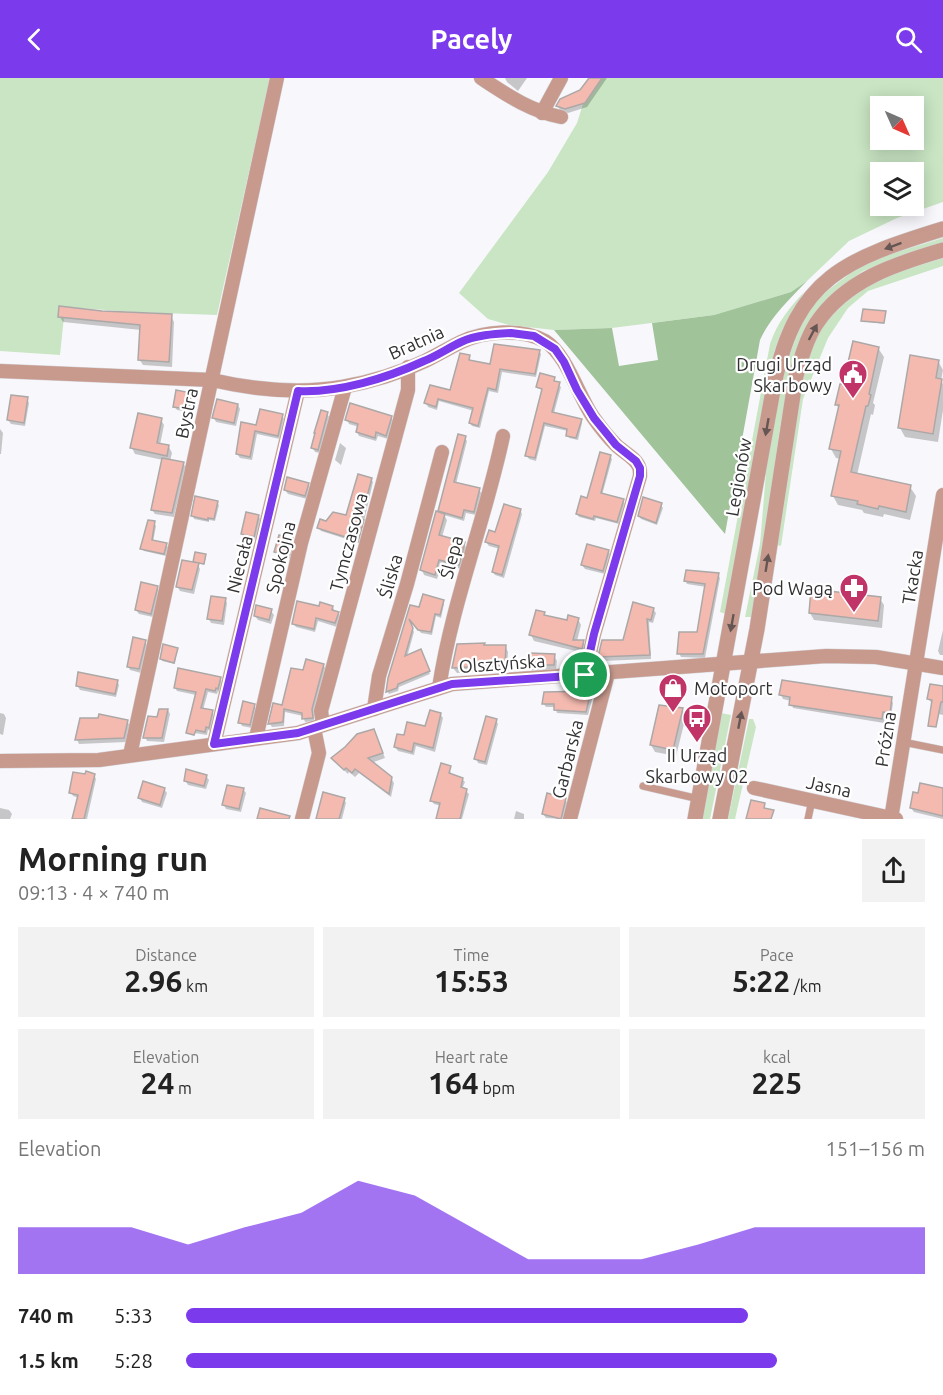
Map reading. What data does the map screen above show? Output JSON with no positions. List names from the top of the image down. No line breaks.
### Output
{"streets":{"street":["Bratnia","Bystra","Legionów","Tymczasowa","Spokojna","Ślepa","Niecała","Śliska","Tkacka","Olsztyńska","Próżna","Garbarska","Jasna"]},"crossings":[["Bratnia","Bystra"],["Bratnia","Tymczasowa"],["Bratnia","Spokojna"],["Bratnia","Niecała"],["Bratnia","Olsztyńska"],["Bystra","Olsztyńska"],["Legionów","Olsztyńska"],["Tymczasowa","Olsztyńska"],["Spokojna","Olsztyńska"],["Ślepa","Olsztyńska"],["Niecała","Olsztyńska"],["Śliska","Olsztyńska"],["Tkacka","Olsztyńska"],["Tkacka","Próżna"],["Olsztyńska","Próżna"],["Olsztyńska","Garbarska"],["Próżna","Jasna"]],"places":{"public building":["Drugi Urząd Skarbowy"],"pharmacy":["Pod Wagą"],"shop":["Motoport"],"bus stop":["II Urząd Skarbowy 02"]},"north":"bottom right","page":{"header":"Pacely","heading":["Morning run","09:13 · 4 × 740 m"],"stats":[["Distance","2.96 km"],["Time","15:53"],["Pace","5:22 /km"],["Elevation","24 m"],["Heart rate","164 bpm"],["kcal","225"]],"chart":["Elevation","151–156 m"],"list":[{"name":"740 m","note":"5:33"},{"name":"1.5 km","note":"5:28"}]}}
